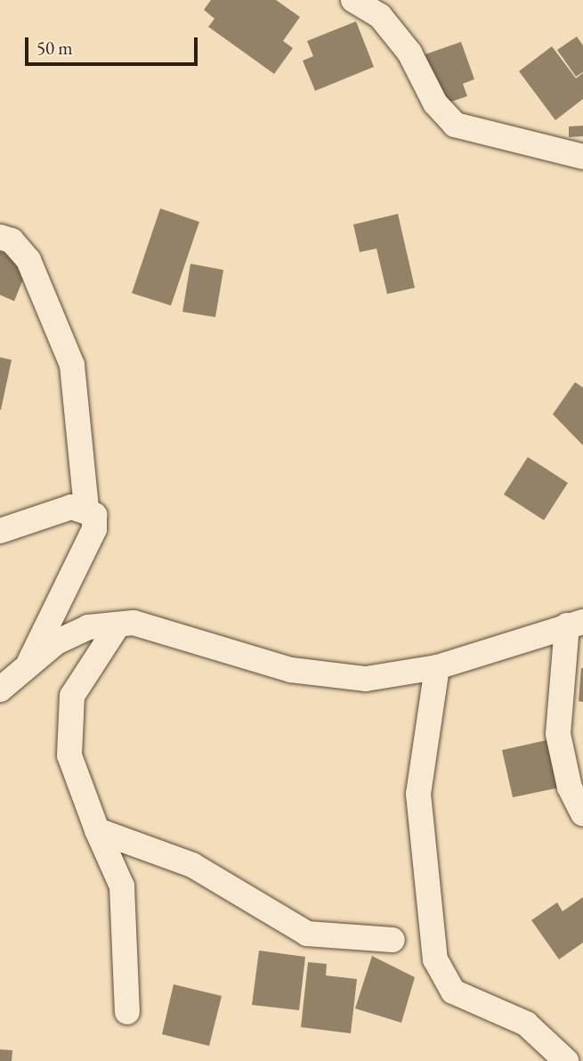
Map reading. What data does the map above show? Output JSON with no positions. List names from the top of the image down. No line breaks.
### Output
{"scale_bar":"50 m"}
